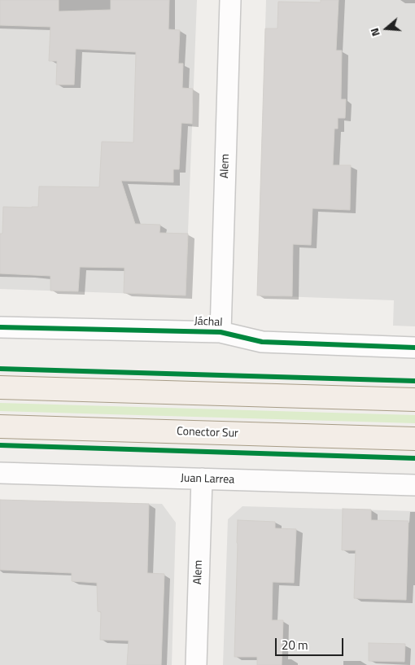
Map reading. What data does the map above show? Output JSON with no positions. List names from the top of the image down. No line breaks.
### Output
{"streets":{"main road":["Conector Sur"],"street":["Alem","Jáchal","Juan Larrea"]},"crossings":[["Alem","Jáchal"],["Alem","Juan Larrea"]],"scale_bar":"20 m","north":"left"}
